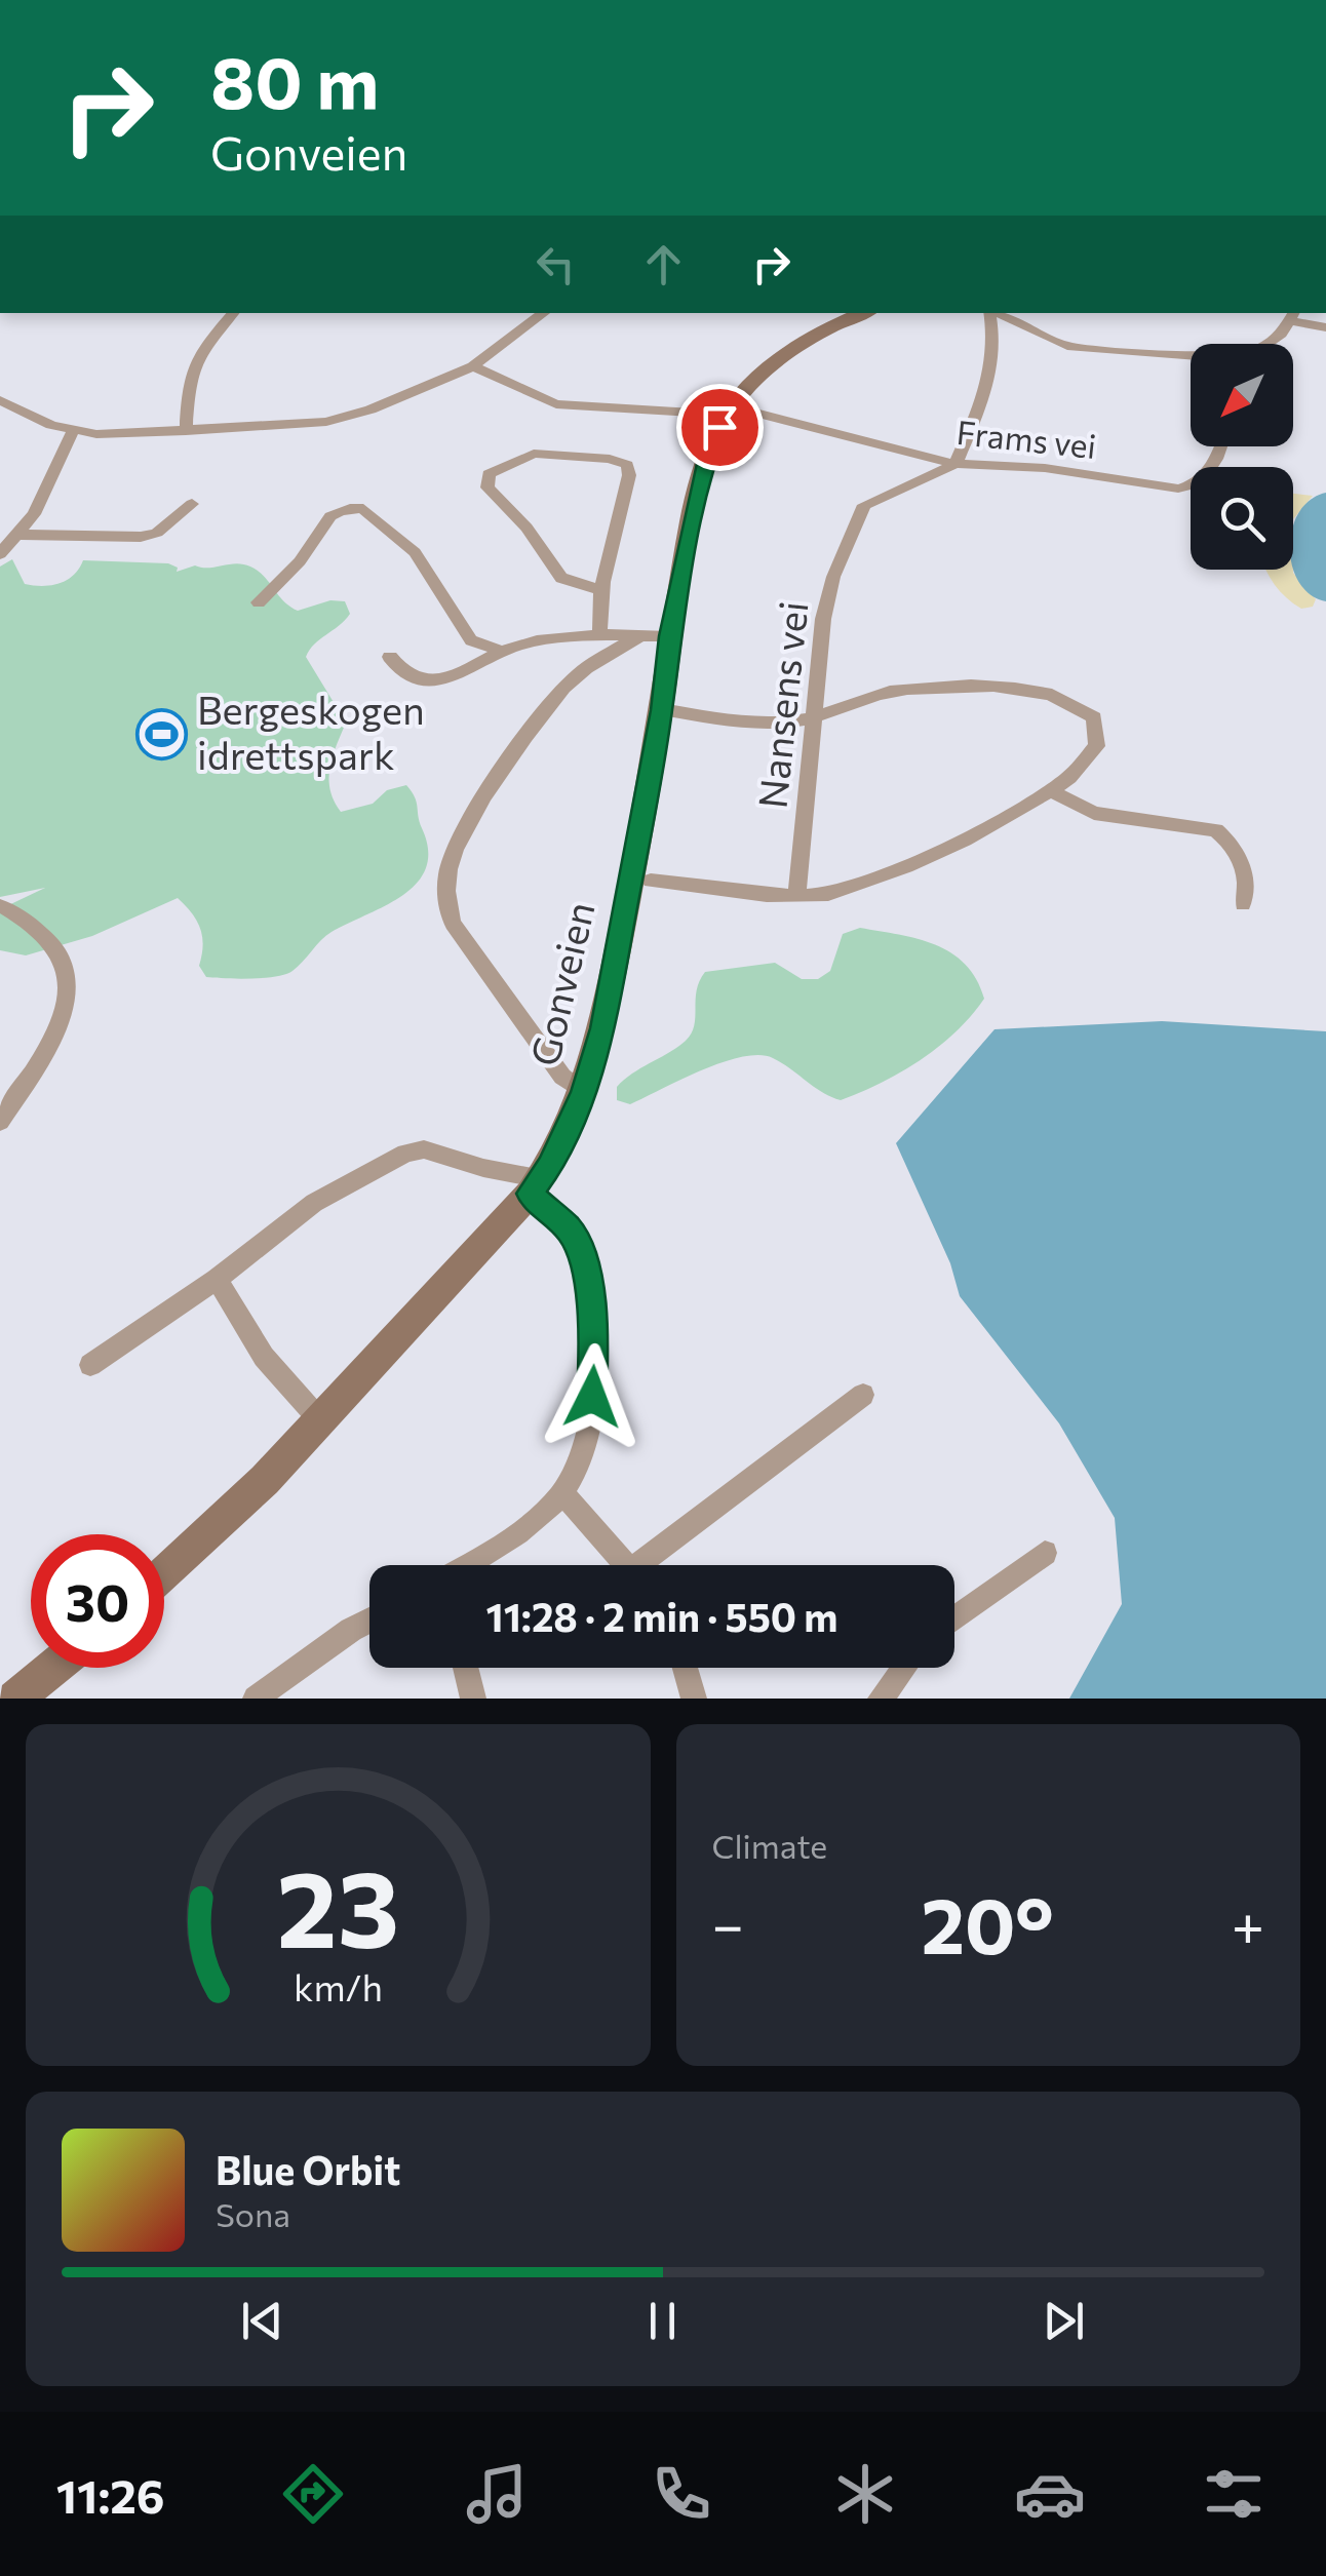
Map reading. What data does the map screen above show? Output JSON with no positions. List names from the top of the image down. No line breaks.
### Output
{"streets":{"street":["Frams vei","Nansens vei","Gonveien"]},"crossings":[["Frams vei","Nansens vei"],["Frams vei","Gonveien"]],"places":{"sports":["Bergeskogen idrettspark"]},"north":"bottom left","page":{"turn":["80 m","Gonveien"],"limit":"30","trip":"11:28 · 2 min · 550 m","tile":"Climate","heat":["−","20°","+"],"song":["Blue Orbit","Sona"],"tabs":"11:26","gauge":["23","km/h"]}}
